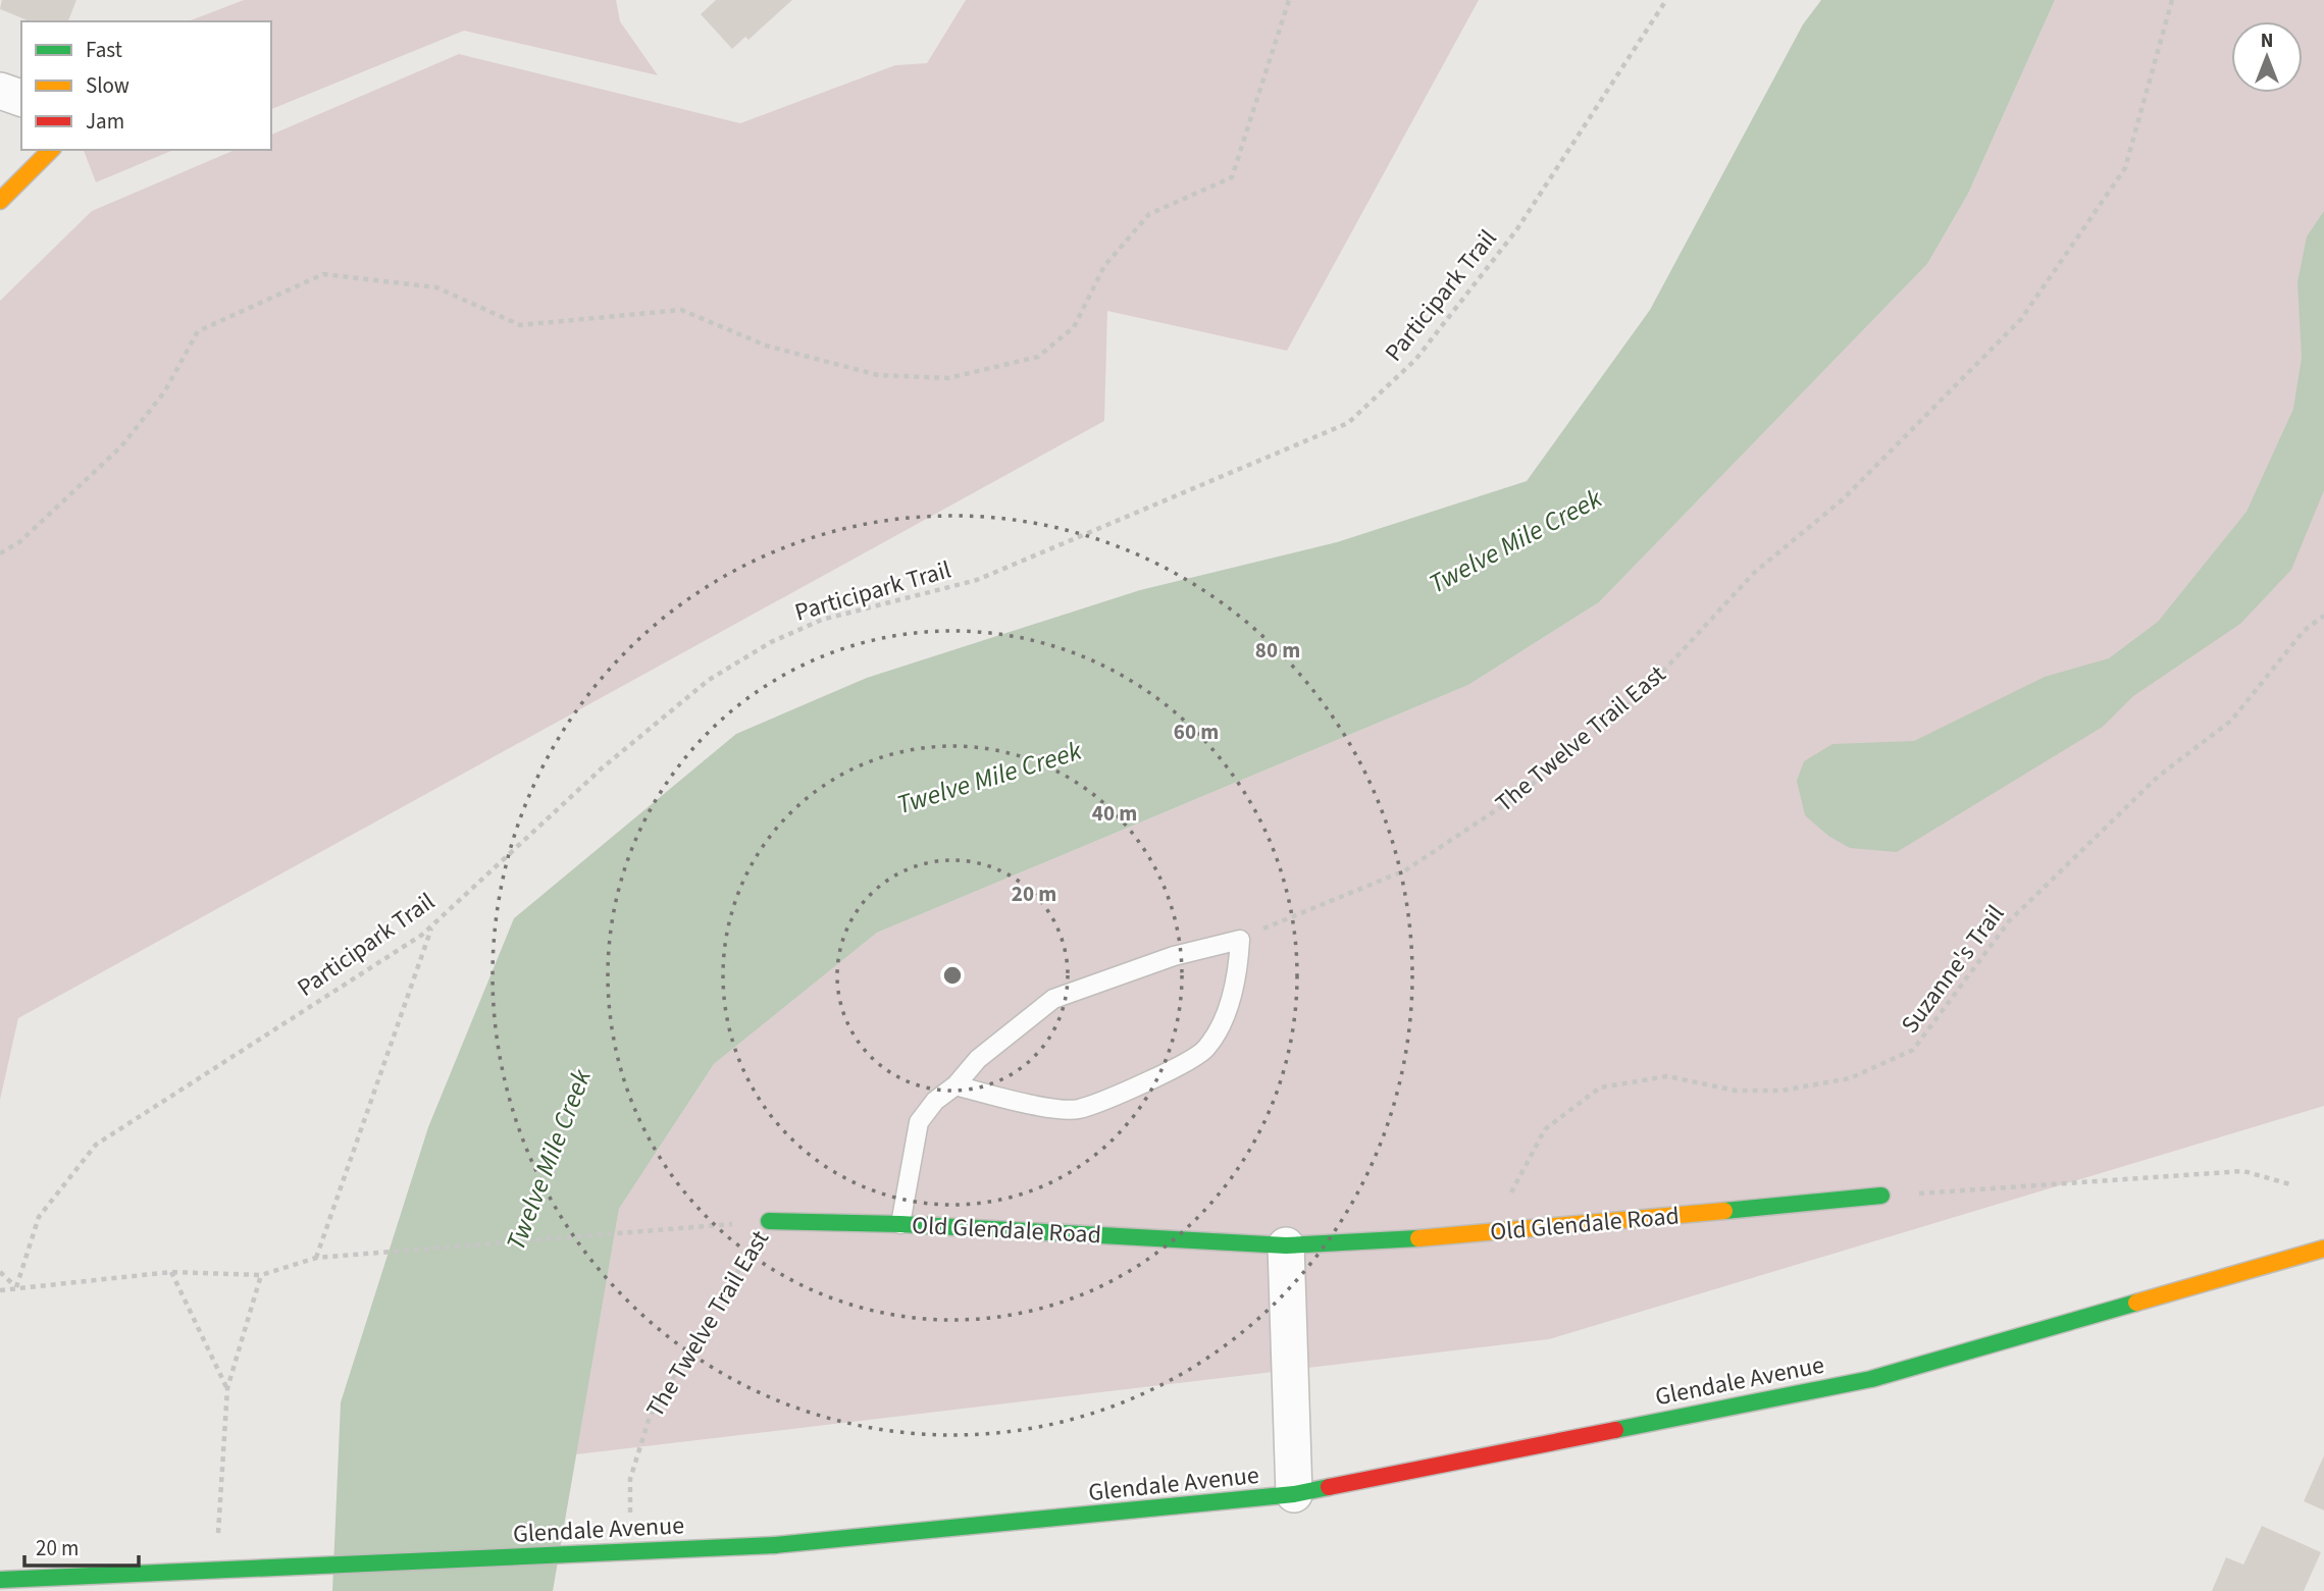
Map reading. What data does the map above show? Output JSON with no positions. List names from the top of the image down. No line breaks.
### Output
{"streets":{"main road":["Old Glendale Road","Glendale Avenue"],"path":["Participark Trail","The Twelve Trail East","Suzanne's Trail"]},"crossings":[["The Twelve Trail East","Old Glendale Road"],["Suzanne's Trail","Old Glendale Road"]],"water":["Twelve Mile Creek"],"legend":["Fast","Slow","Jam"],"scale_bar":"20 m","north":"top","rings":["80 m","60 m","40 m","20 m"]}
